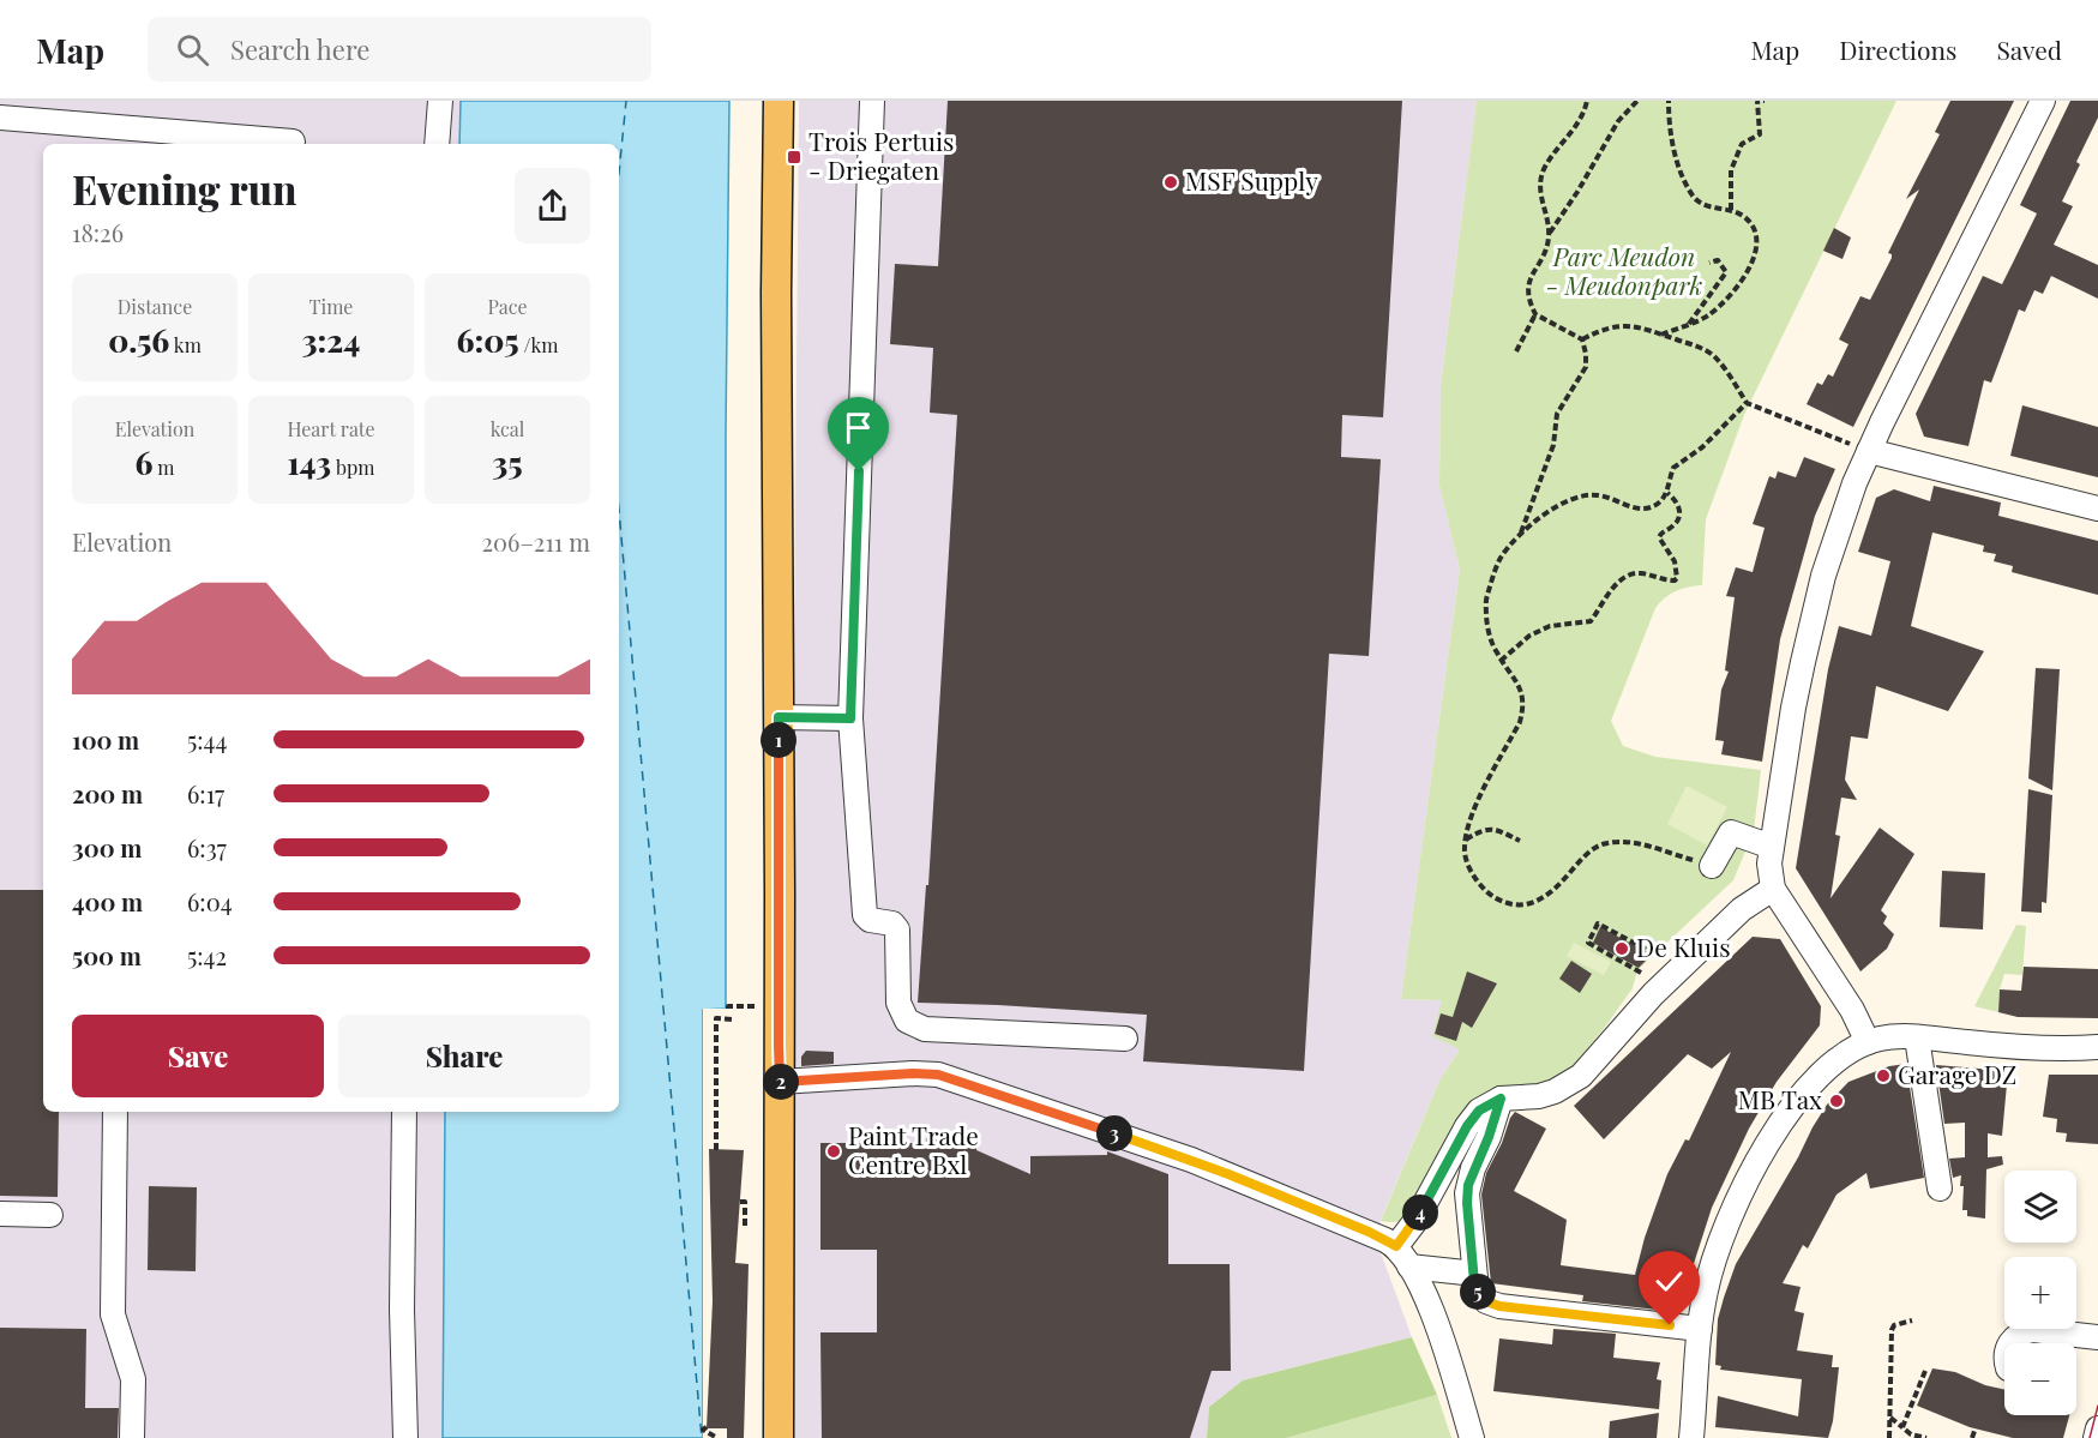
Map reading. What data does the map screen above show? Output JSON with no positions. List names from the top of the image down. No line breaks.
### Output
{"parks":["Parc Meudon - Meudonpark"],"places":{"transit":["Trois Pertuis - Driegaten"],"other":["MSF Supply","De Kluis","Garage DZ","MB Tax","Paint Trade Centre Bxl"]},"page":{"header":"Map","search":"Search here","nav":["Map","Directions","Saved"],"heading":["Evening run","18:26"],"stats":[["Distance","0.56 km"],["Time","3:24"],["Pace","6:05 /km"],["Elevation","6 m"],["Heart rate","143 bpm"],["kcal","35"]],"chart":["Elevation","206–211 m"],"list":[{"name":"100 m","note":"5:44"},{"name":"200 m","note":"6:17"},{"name":"300 m","note":"6:37"},{"name":"400 m","note":"6:04"},{"name":"500 m","note":"5:42"}],"pins":["1","2","3","4","5"],"buttons":["Save","Share"],"map_buttons":["+","−"]}}
